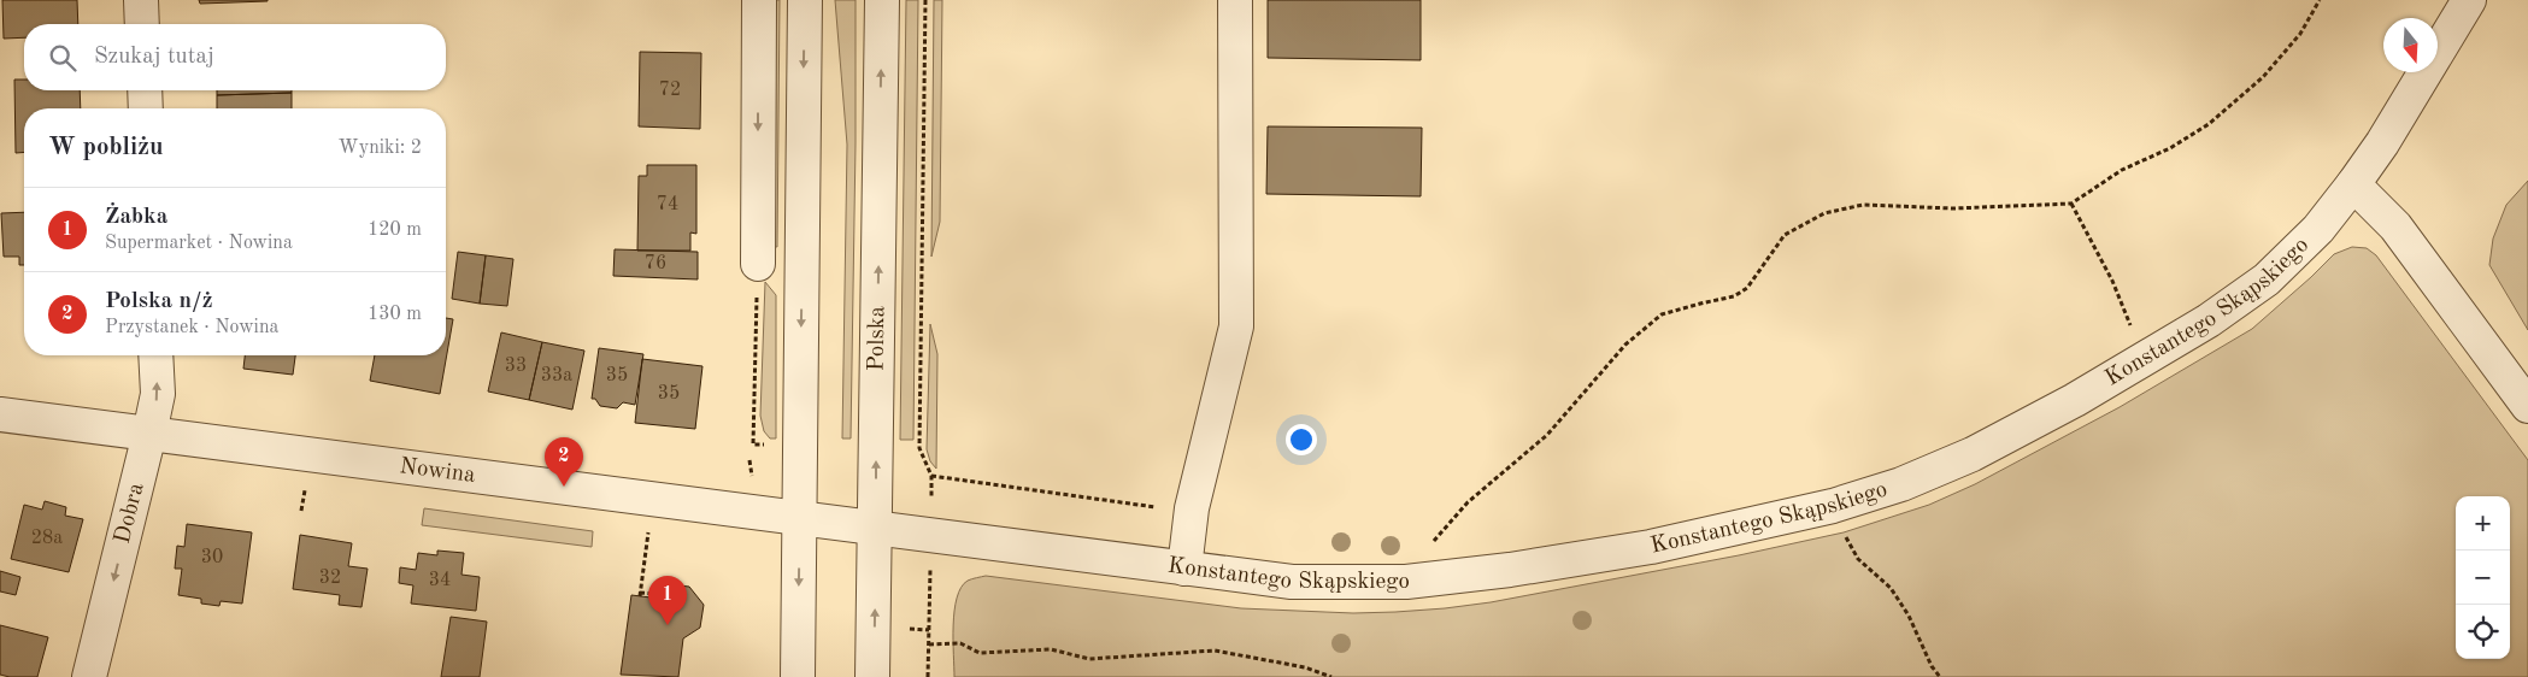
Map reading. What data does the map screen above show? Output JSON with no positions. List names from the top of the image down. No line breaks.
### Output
{"streets":{"street":["Konstantego Skąpskiego","Polska","Nowina","Dobra"]},"crossings":[["Konstantego Skąpskiego","Polska"],["Konstantego Skąpskiego","Nowina"],["Polska","Nowina"],["Nowina","Dobra"]],"house_numbers":["72","74","76","33","33a","35","35","28a","30","32","34"],"north":"bottom","page":{"search":"Szukaj tutaj","heading":["W pobliżu","Wyniki: 2"],"list":[{"mark":"1","name":"Żabka","note":"Supermarket · Nowina","value":"120 m"},{"mark":"2","name":"Polska n/ż","note":"Przystanek · Nowina","value":"130 m"}],"pins":["2","1"],"map_buttons":["+","−"]}}
